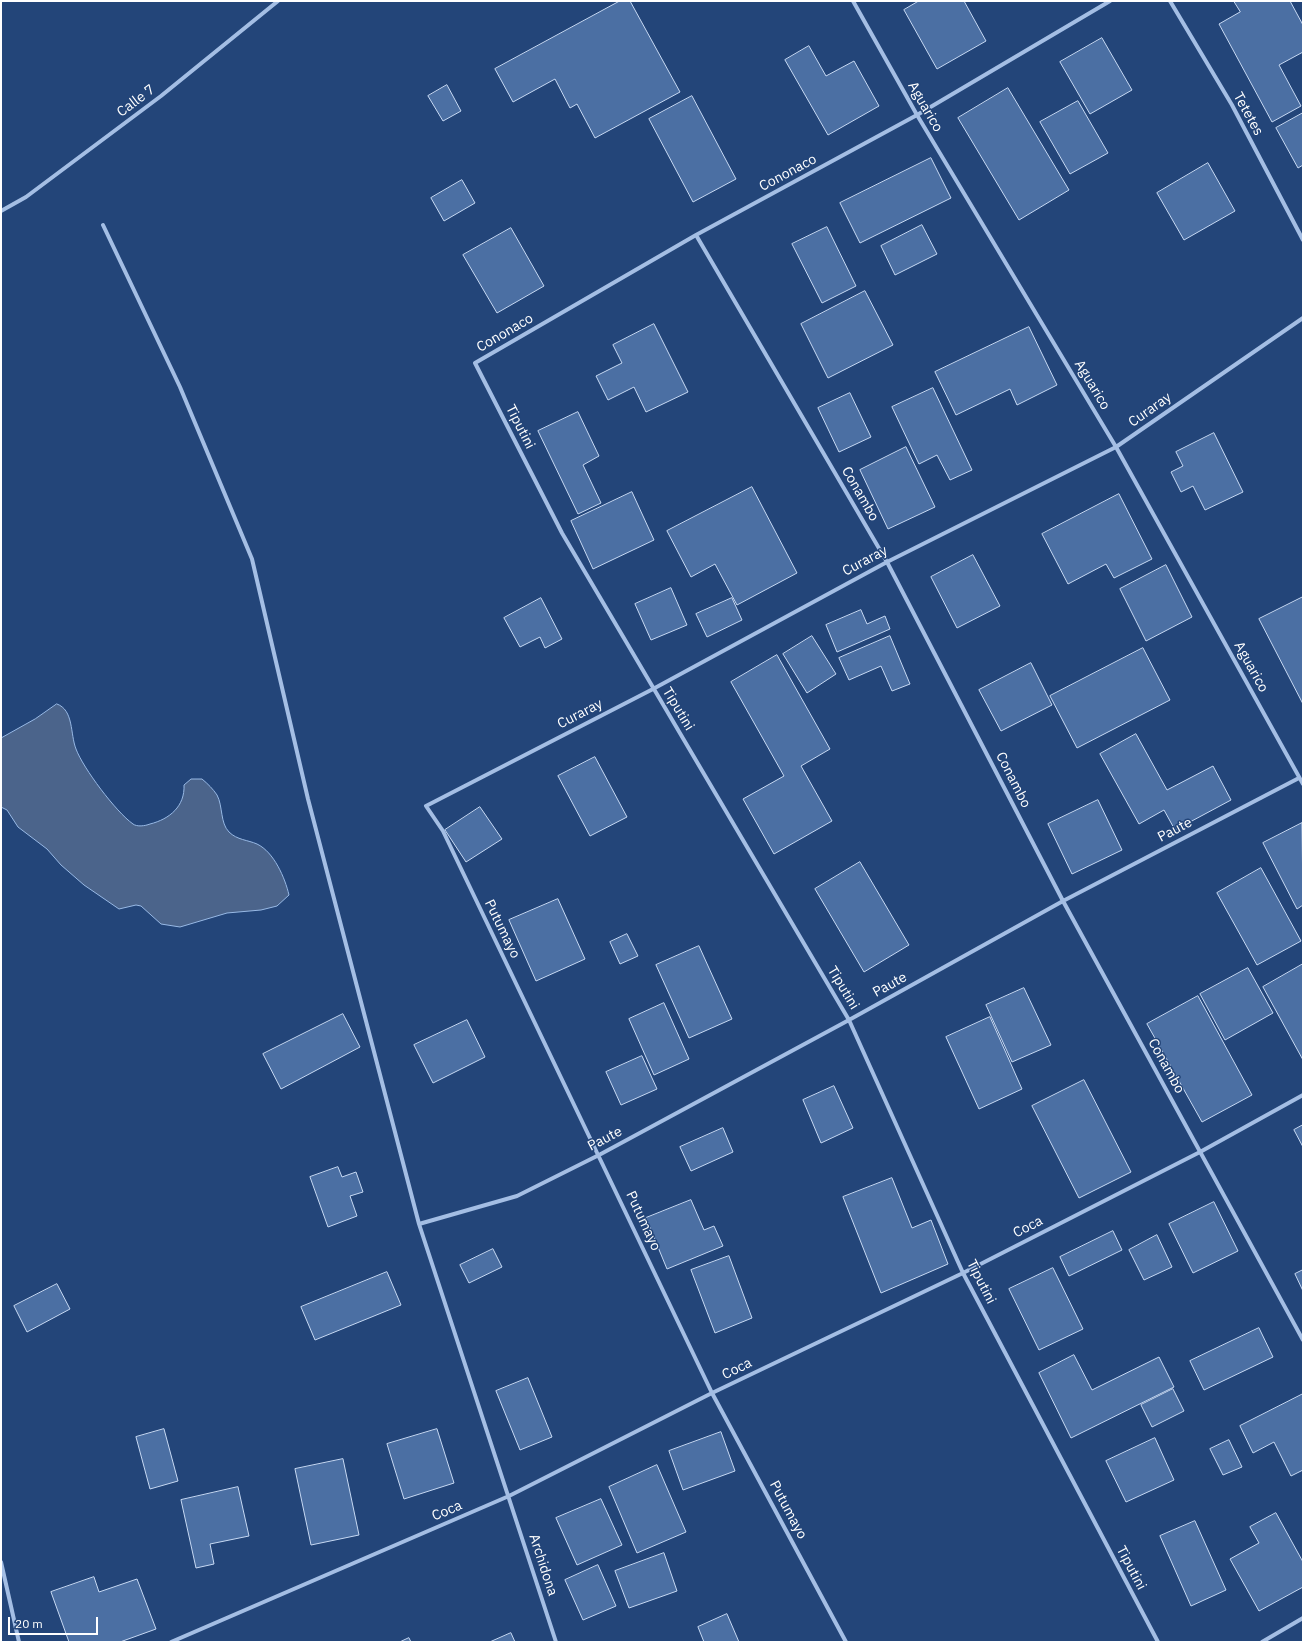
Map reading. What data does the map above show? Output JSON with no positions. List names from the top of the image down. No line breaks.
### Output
{"streets":{"street":["Calle 7","Aguarico","Tetetes","Cononaco","Curaray","Tiputini","Conambo","Paute","Putumayo","Coca","Archidona"]},"crossings":[["Aguarico","Cononaco"],["Aguarico","Curaray"],["Aguarico","Paute"],["Cononaco","Tiputini"],["Cononaco","Conambo"],["Curaray","Tiputini"],["Curaray","Conambo"],["Curaray","Putumayo"],["Tiputini","Paute"],["Tiputini","Coca"],["Conambo","Paute"],["Conambo","Coca"],["Paute","Putumayo"],["Paute","Archidona"],["Putumayo","Coca"],["Coca","Archidona"]],"scale_bar":"20 m"}
